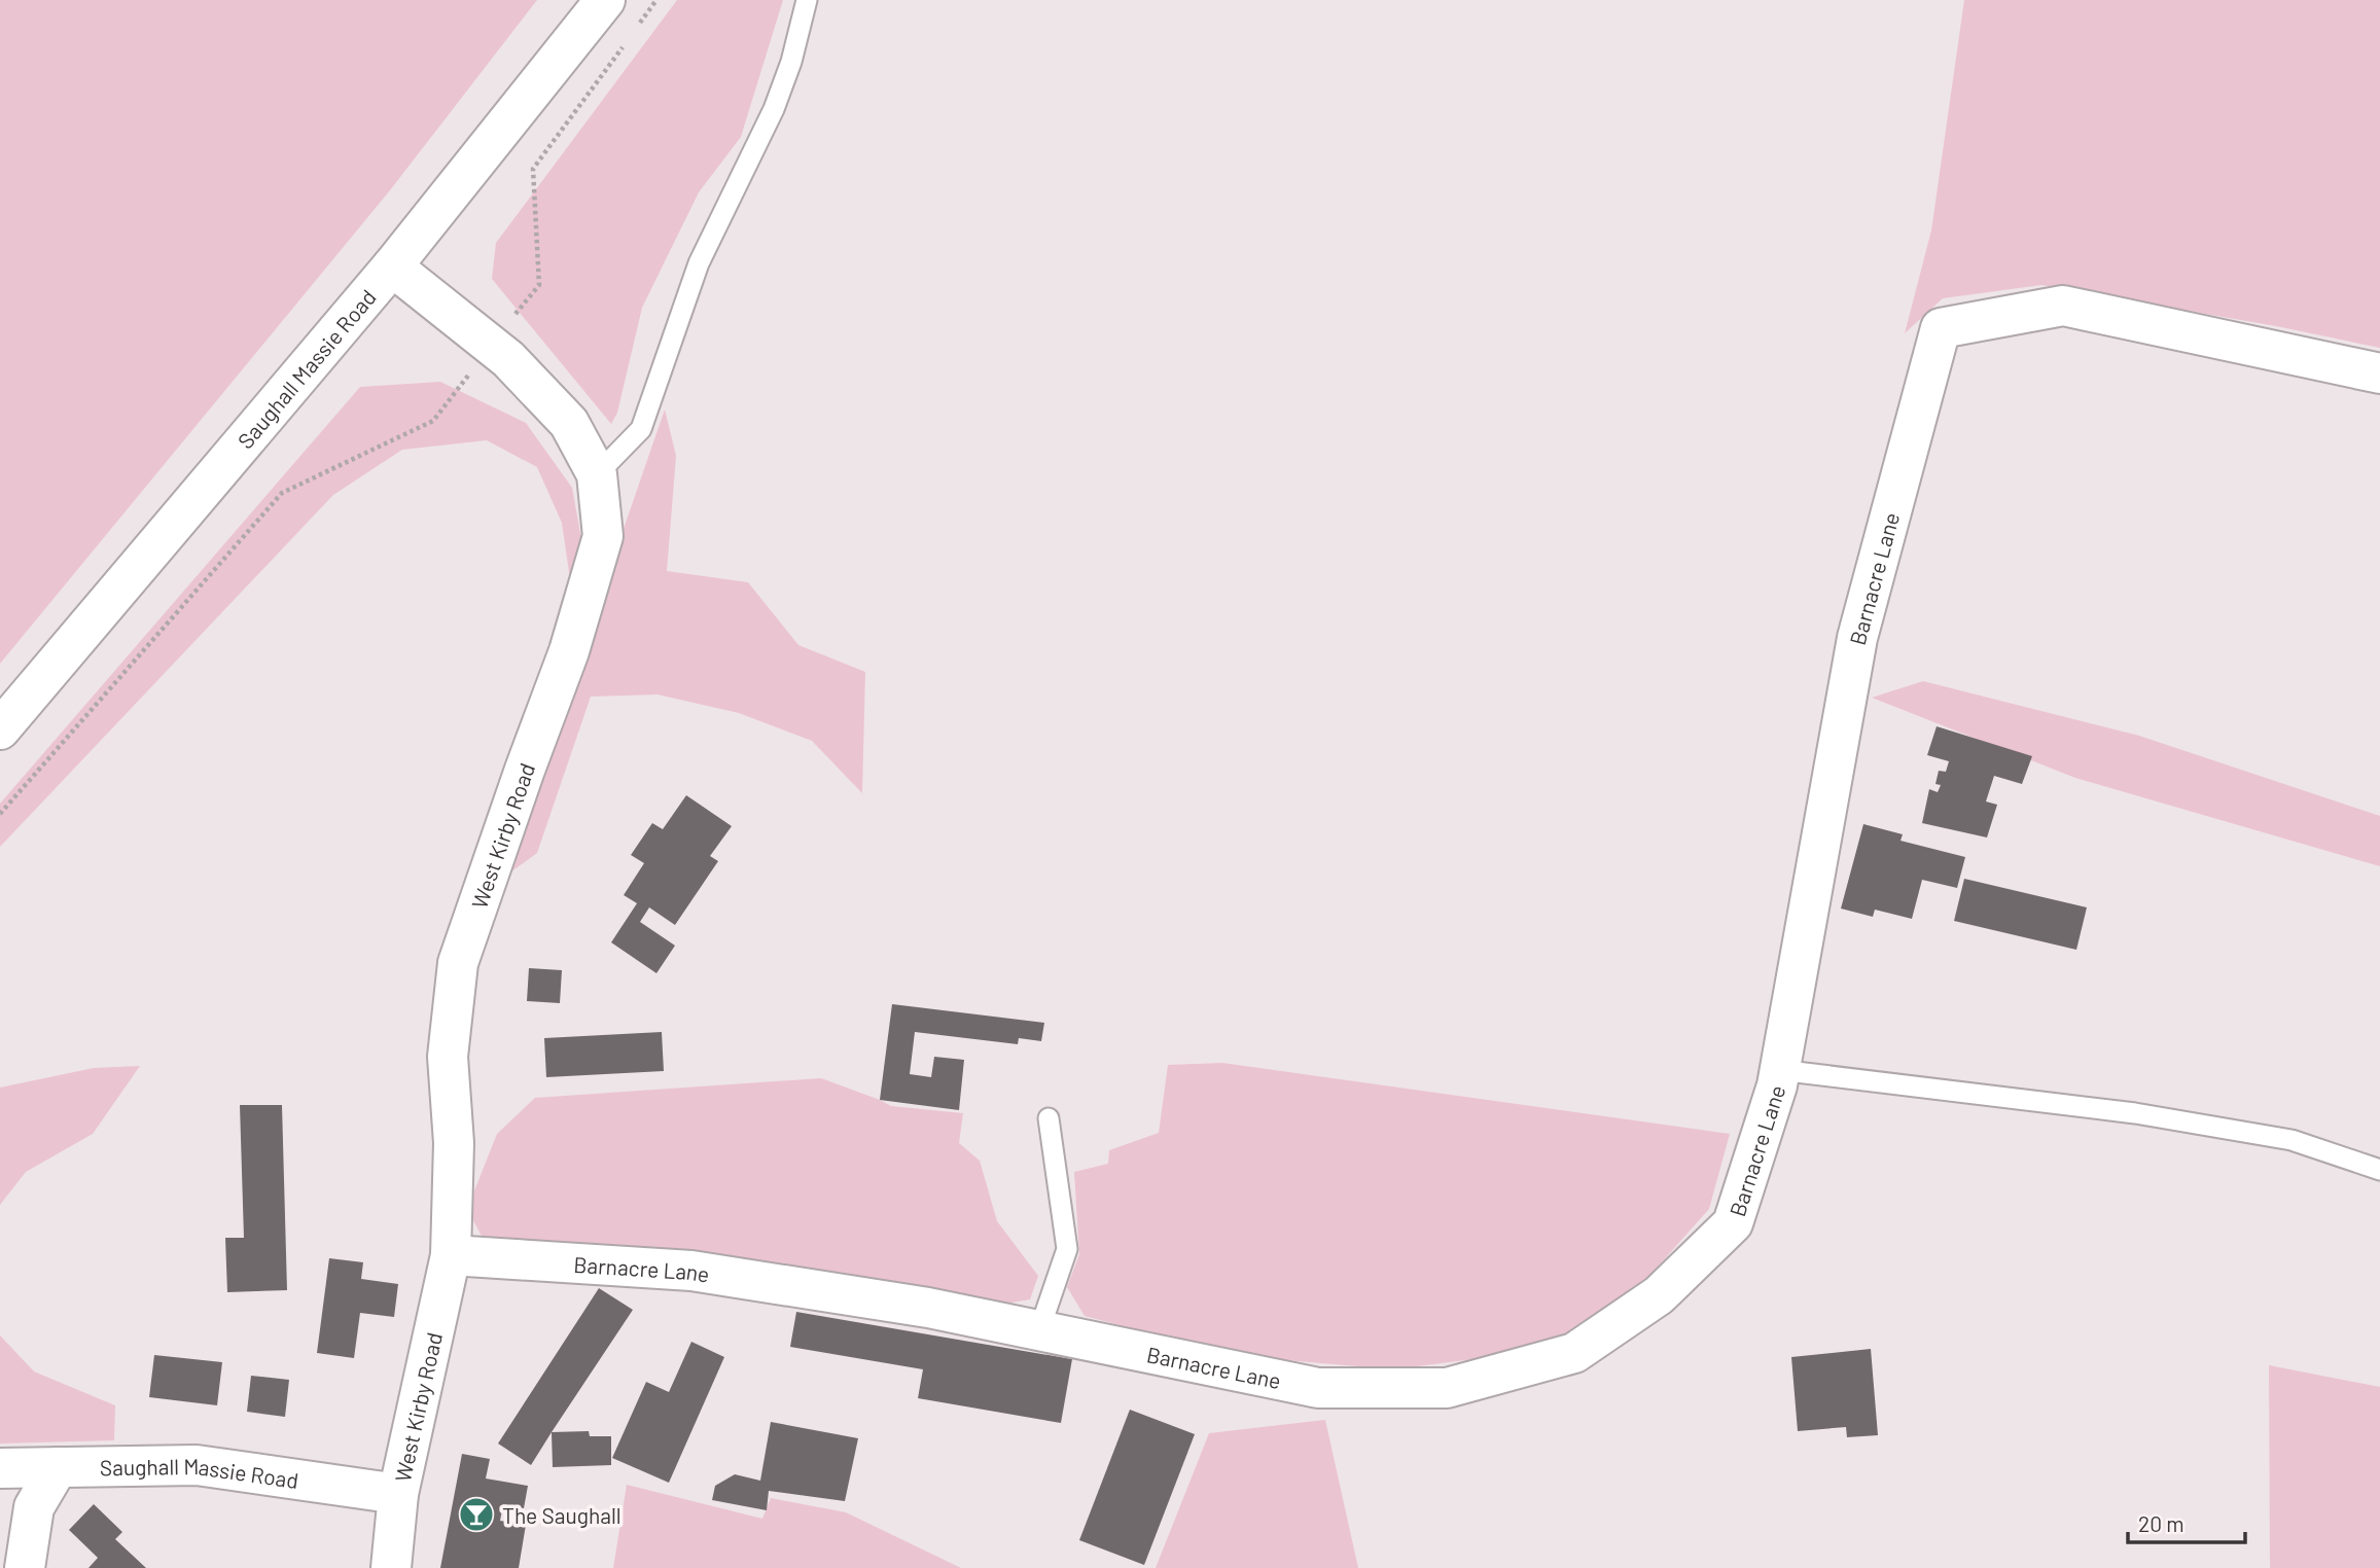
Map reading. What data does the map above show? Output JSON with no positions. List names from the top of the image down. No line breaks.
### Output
{"streets":{"street":["Saughall Massie Road","Barnacre Lane","West Kirby Road"]},"crossings":[["Saughall Massie Road","West Kirby Road"],["Barnacre Lane","West Kirby Road"]],"places":{"bar":["The Saughall"]},"scale_bar":"20 m"}
